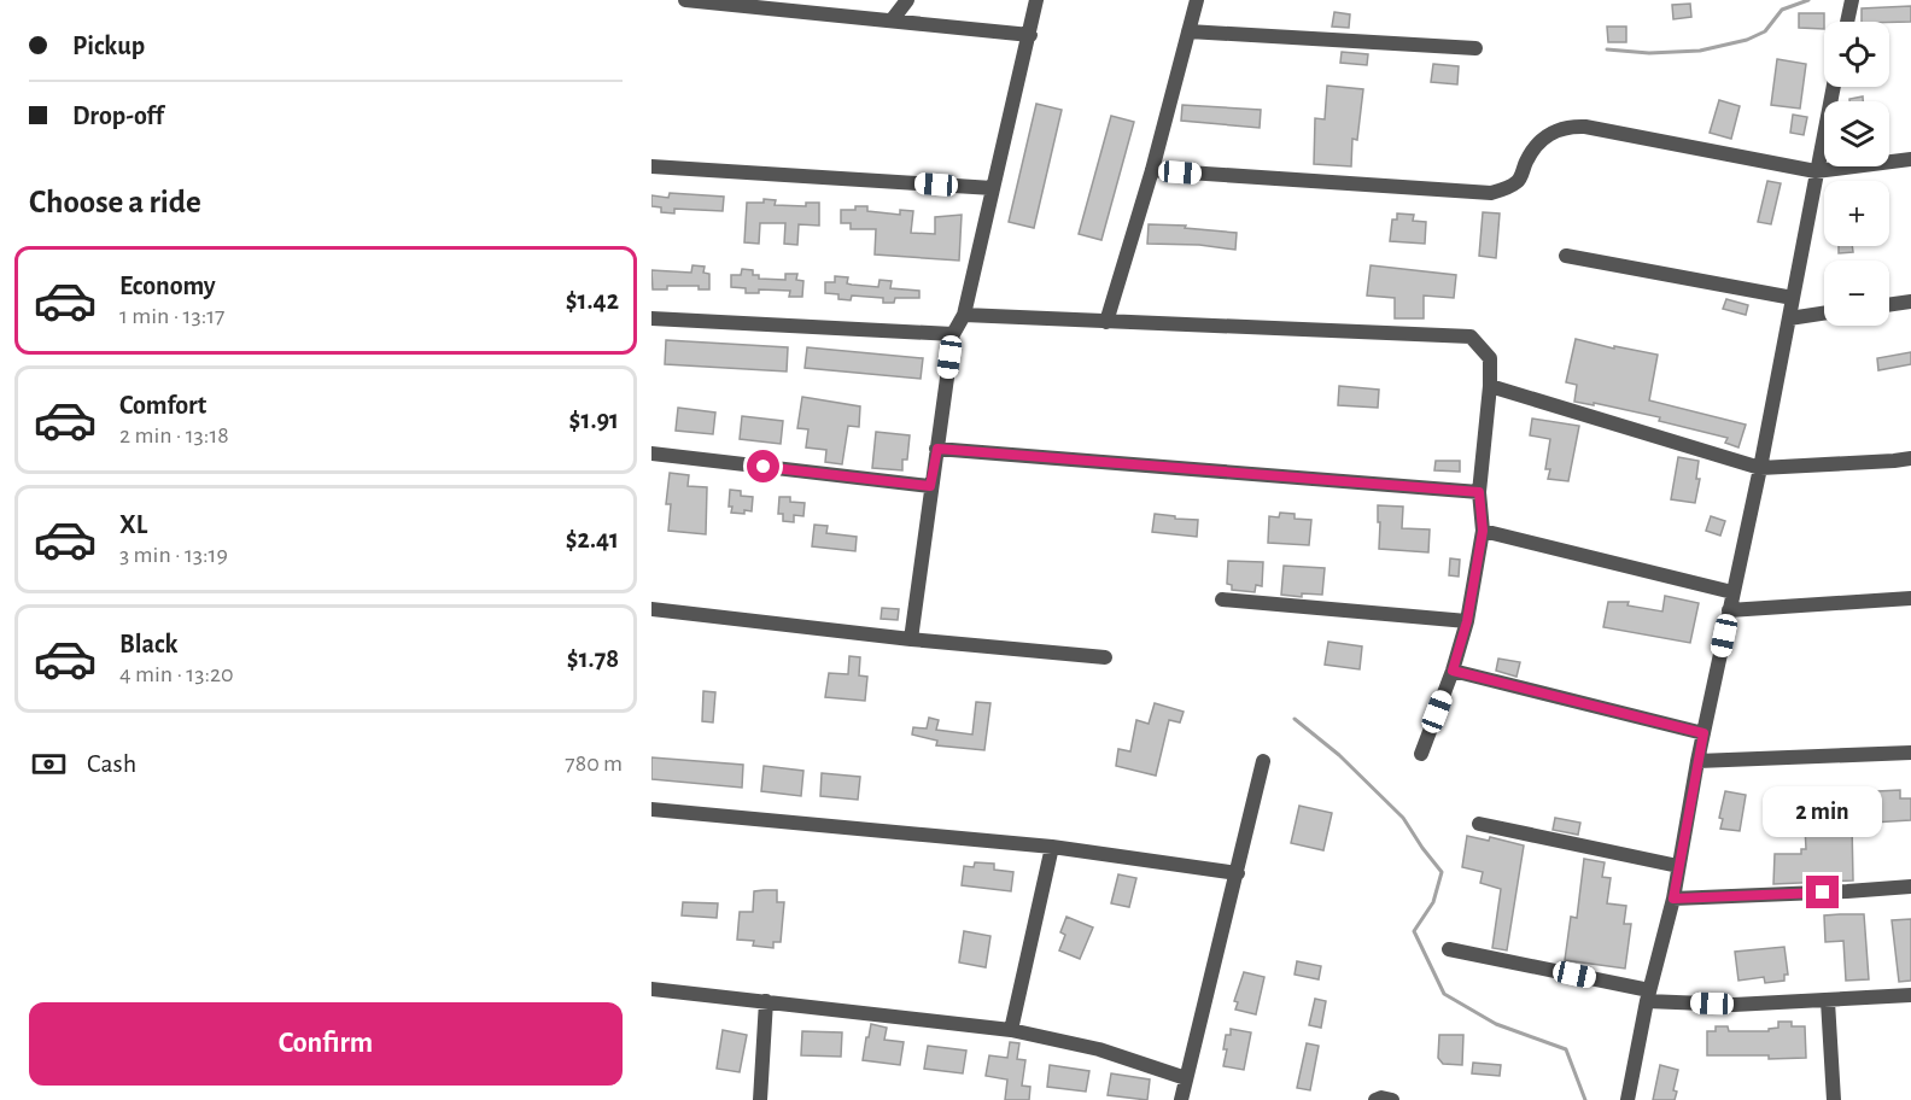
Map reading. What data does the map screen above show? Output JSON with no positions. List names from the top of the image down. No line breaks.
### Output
{"page":{"banner":["Pickup","Drop-off"],"map_buttons":["+","−"],"heading":"Choose a ride","list":[{"name":"Economy","note":"1 min · 13:17","value":"$1.42"},{"name":"Comfort","note":"2 min · 13:18","value":"$1.91"},{"name":"XL","note":"3 min · 13:19","value":"$2.41"},{"name":"Black","note":"4 min · 13:20","value":"$1.78"}],"pay":["Cash","780 m"],"bubble":"2 min","buttons":"Confirm"}}
